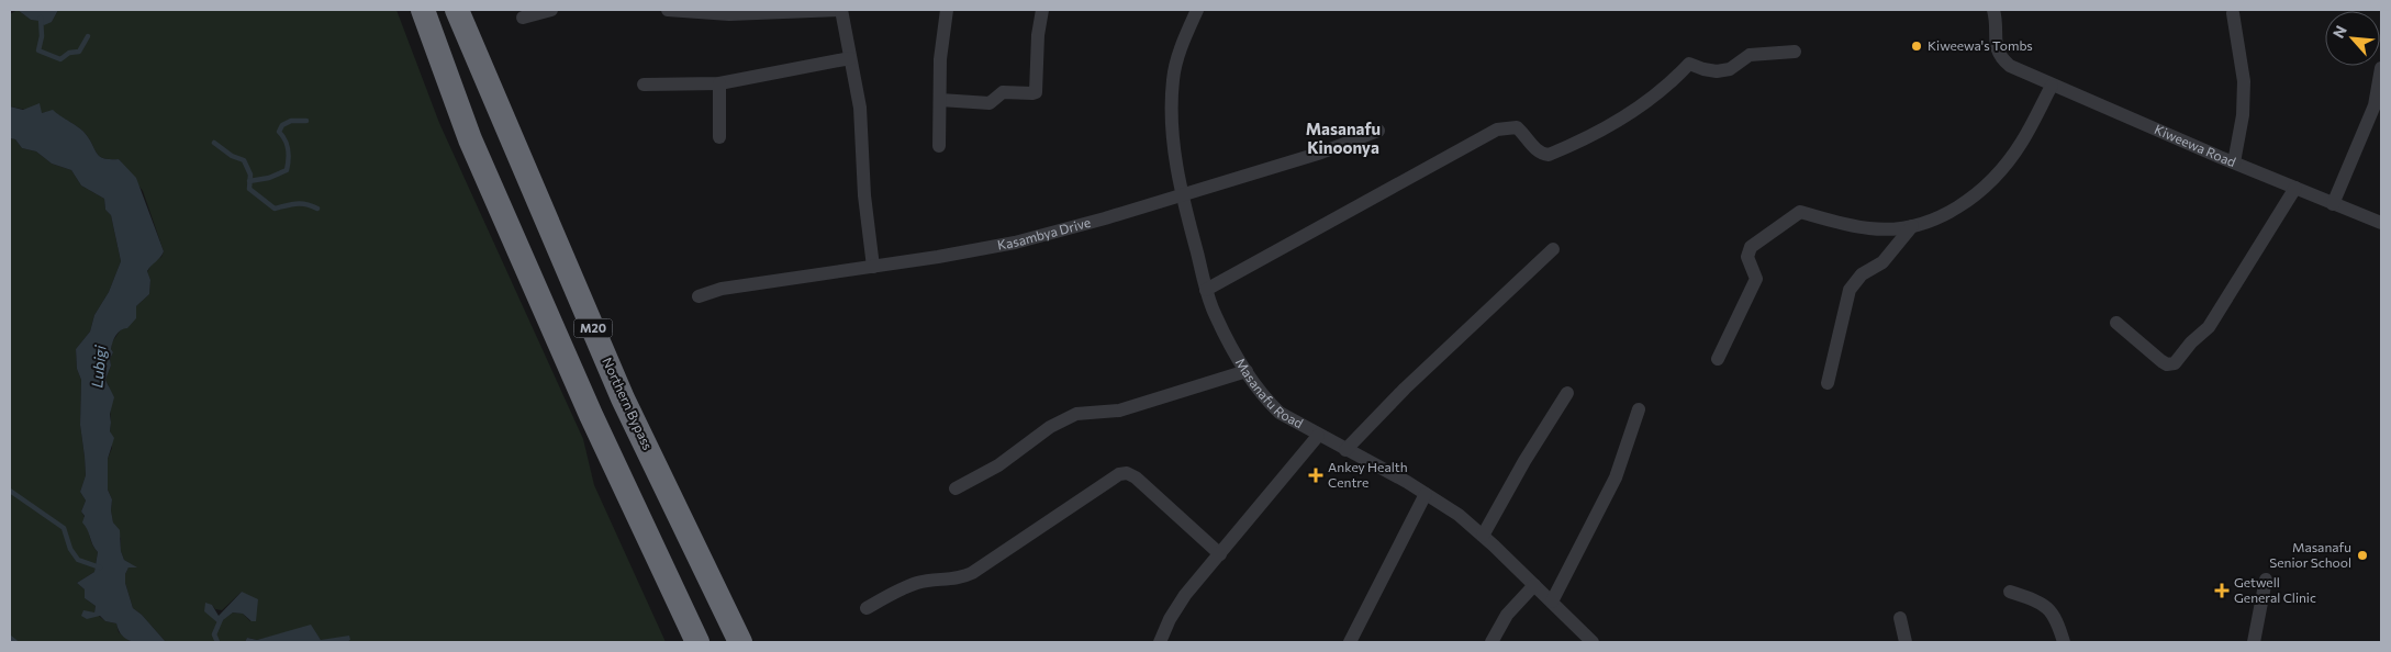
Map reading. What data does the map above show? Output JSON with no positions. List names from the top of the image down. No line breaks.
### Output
{"streets":{"highway":["M20","Northern Bypass"],"street":["Kiweewa Road","Kasambya Drive","Masanafu Road"]},"crossings":[["Kasambya Drive","Masanafu Road"]],"districts":["Masanafu Kinoonya"],"water":["Lubigi"],"places":{"other":["Kiweewa's Tombs","Masanafu Senior School"],"health":["Ankey Health Centre","Getwell General Clinic"]},"north":"top left"}
